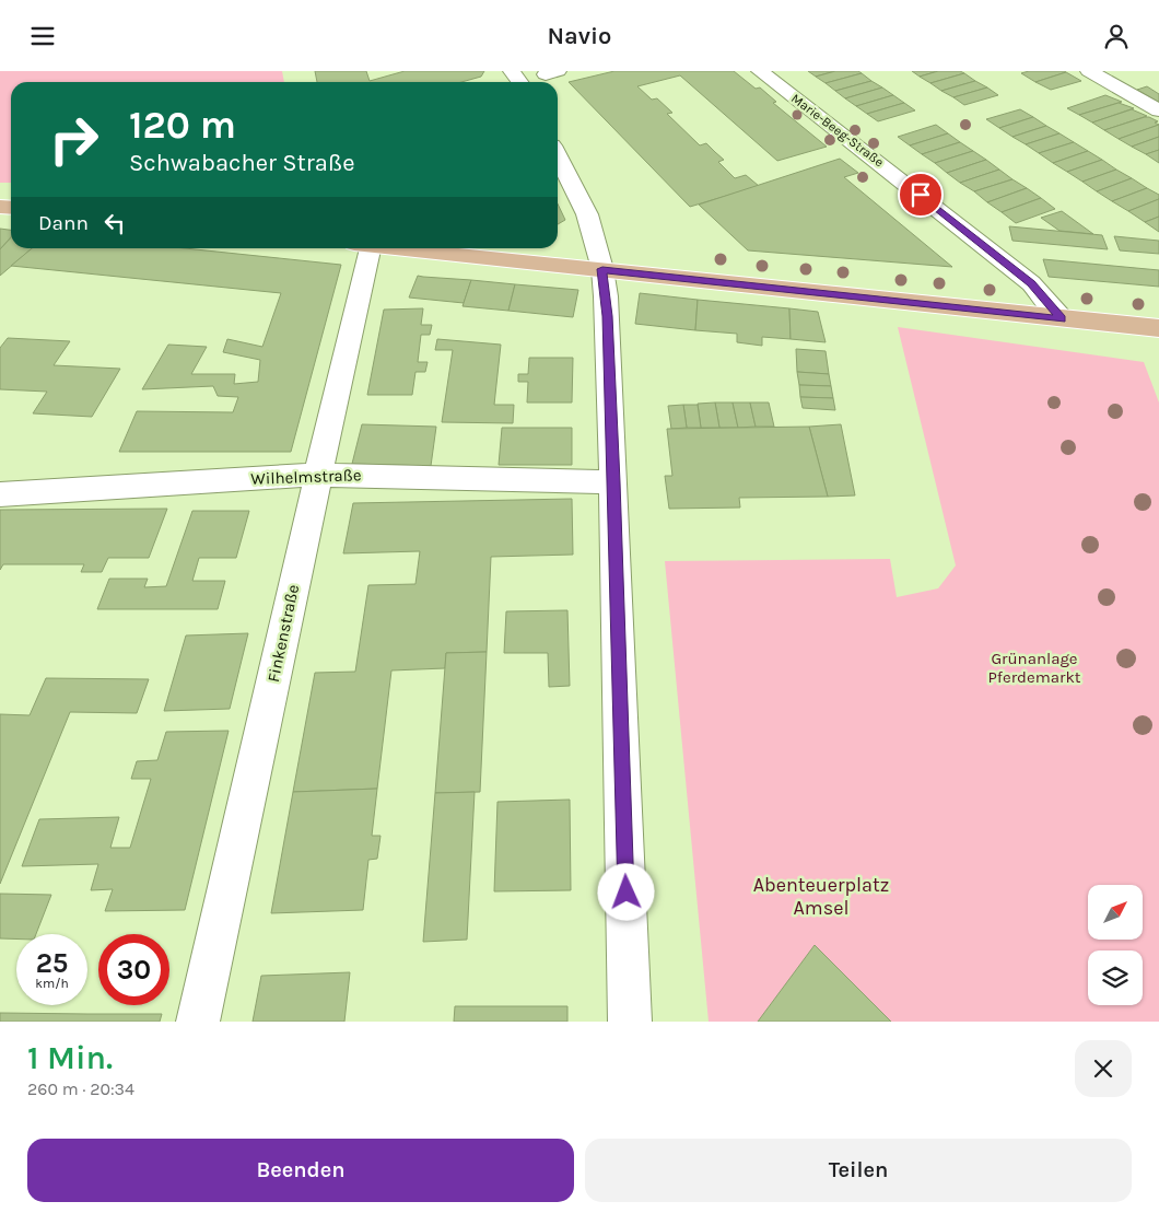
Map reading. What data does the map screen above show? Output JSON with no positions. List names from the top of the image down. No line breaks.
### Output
{"streets":{"street":["Marie-Beeg-Straße","Wilhelmstraße","Finkenstraße"]},"crossings":[["Wilhelmstraße","Finkenstraße"]],"parks":["Grünanlage Pferdemarkt","Abenteuerplatz Amsel"],"north":"top right","page":{"header":"Navio","turn":["120 m","Schwabacher Straße"],"then":"Dann","speed":"25 km/h","limit":"30","heading":["1 Min.","260 m · 20:34"],"buttons":["Beenden","Teilen"]}}
